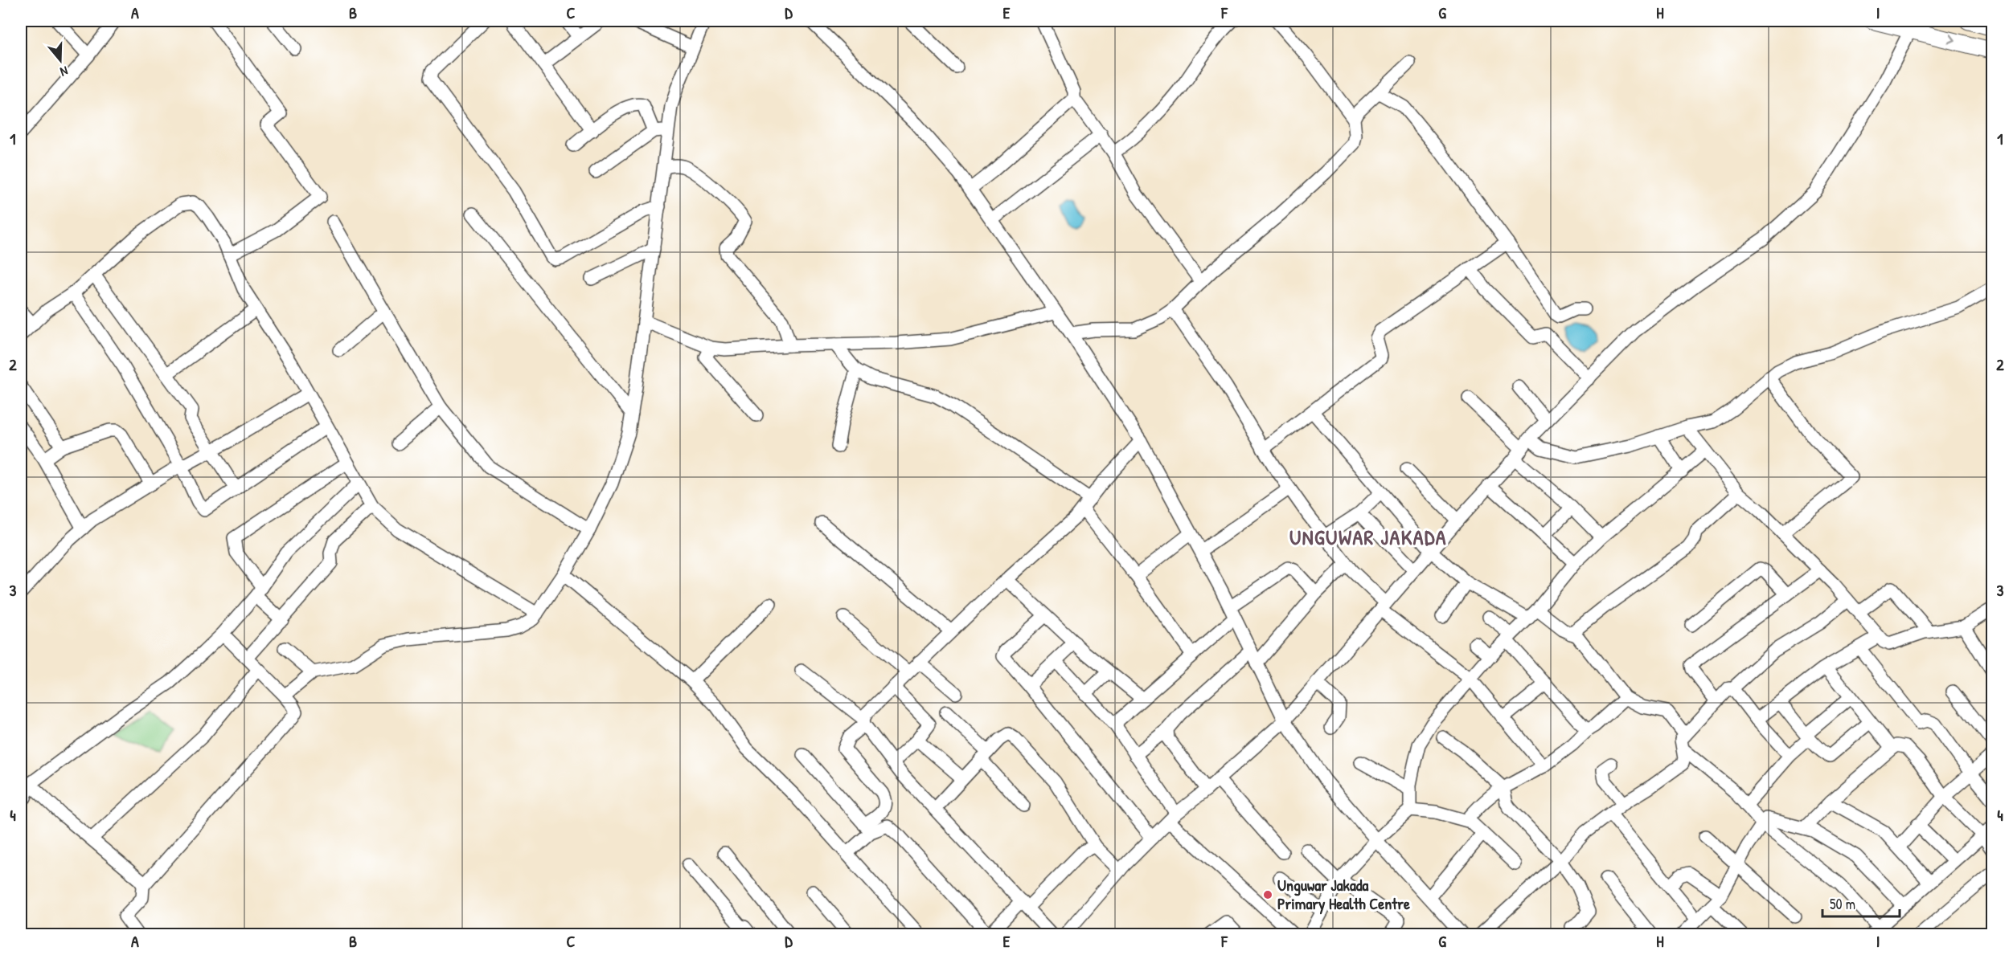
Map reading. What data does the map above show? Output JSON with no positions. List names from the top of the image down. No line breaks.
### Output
{"districts":["UNGUWAR JAKADA"],"places":["Unguwar Jakada Primary Health Centre"],"scale_bar":"50 m","north":"bottom","grid":{"columns":["A","B","C","D","E","F","G","H","I"],"rows":["1","2","3","4"]}}
